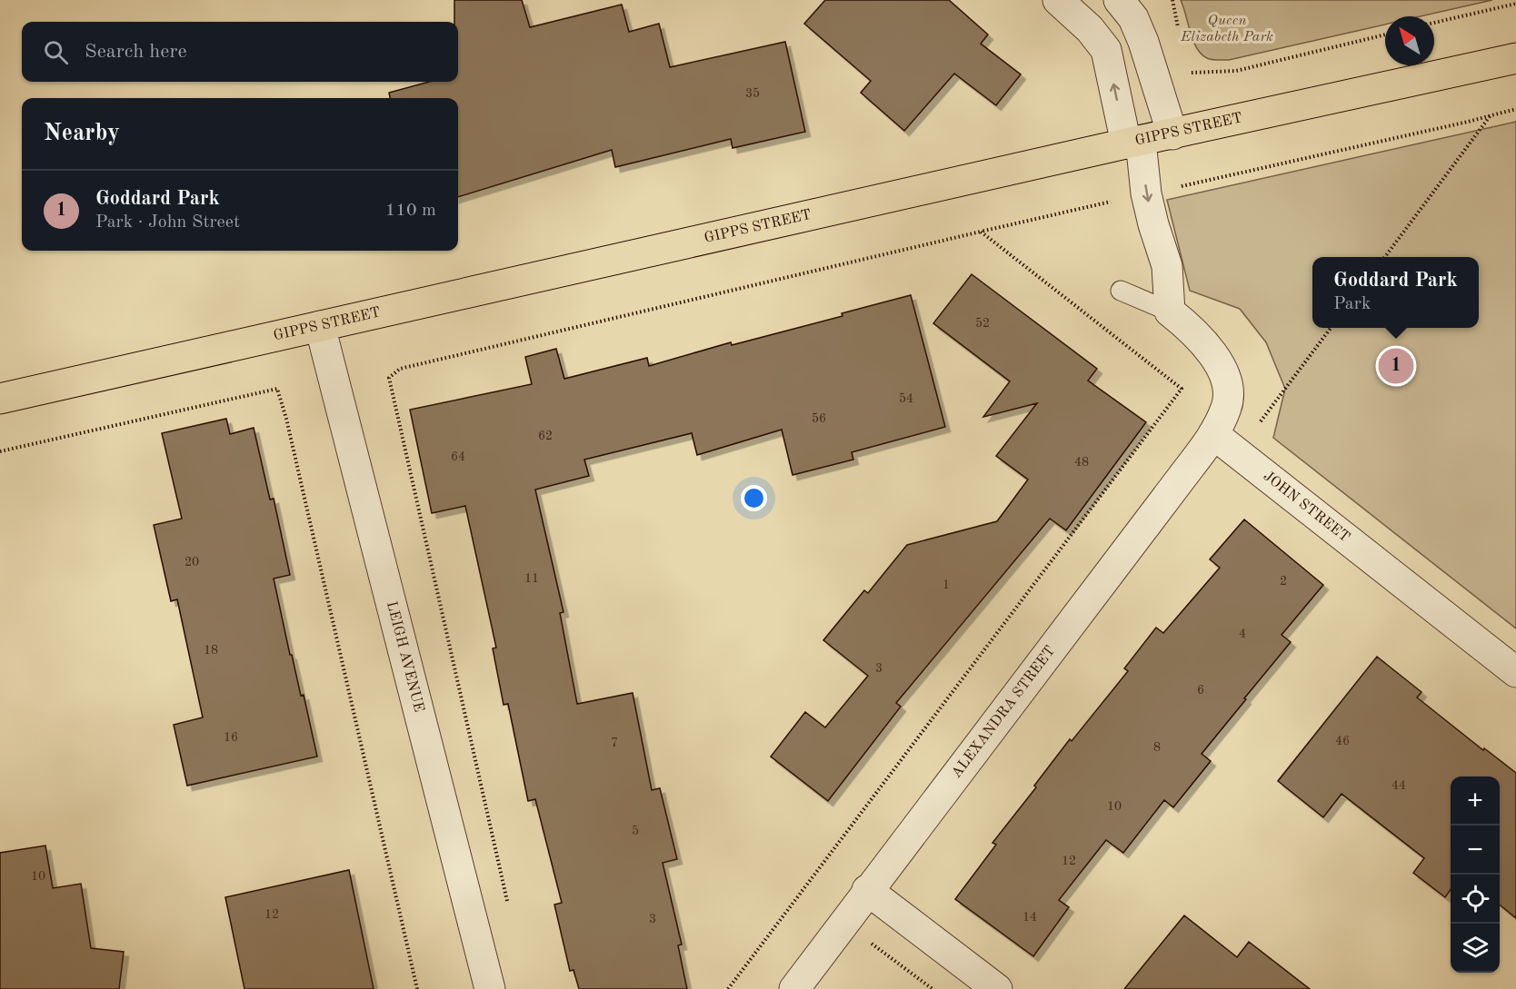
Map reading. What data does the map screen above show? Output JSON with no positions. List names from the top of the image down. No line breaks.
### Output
{"streets":{"main road":["GIPPS STREET"],"street":["JOHN STREET","LEIGH AVENUE","ALEXANDRA STREET"]},"crossings":[["GIPPS STREET","LEIGH AVENUE"],["JOHN STREET","ALEXANDRA STREET"]],"parks":["Queen Elizabeth Park"],"house_numbers":["35","52","54","56","62","64","48","20","11","2","1","4","18","3","6","16","46","7","8","44","10","5","12","10","12","14","3"],"north":"top left","page":{"search":"Search here","heading":"Nearby","list":[{"mark":"1","name":"Goddard Park","note":"Park · John Street","value":"110 m"}],"popup":["Goddard Park","Park"],"pins":"1","map_buttons":["+","−"]}}
